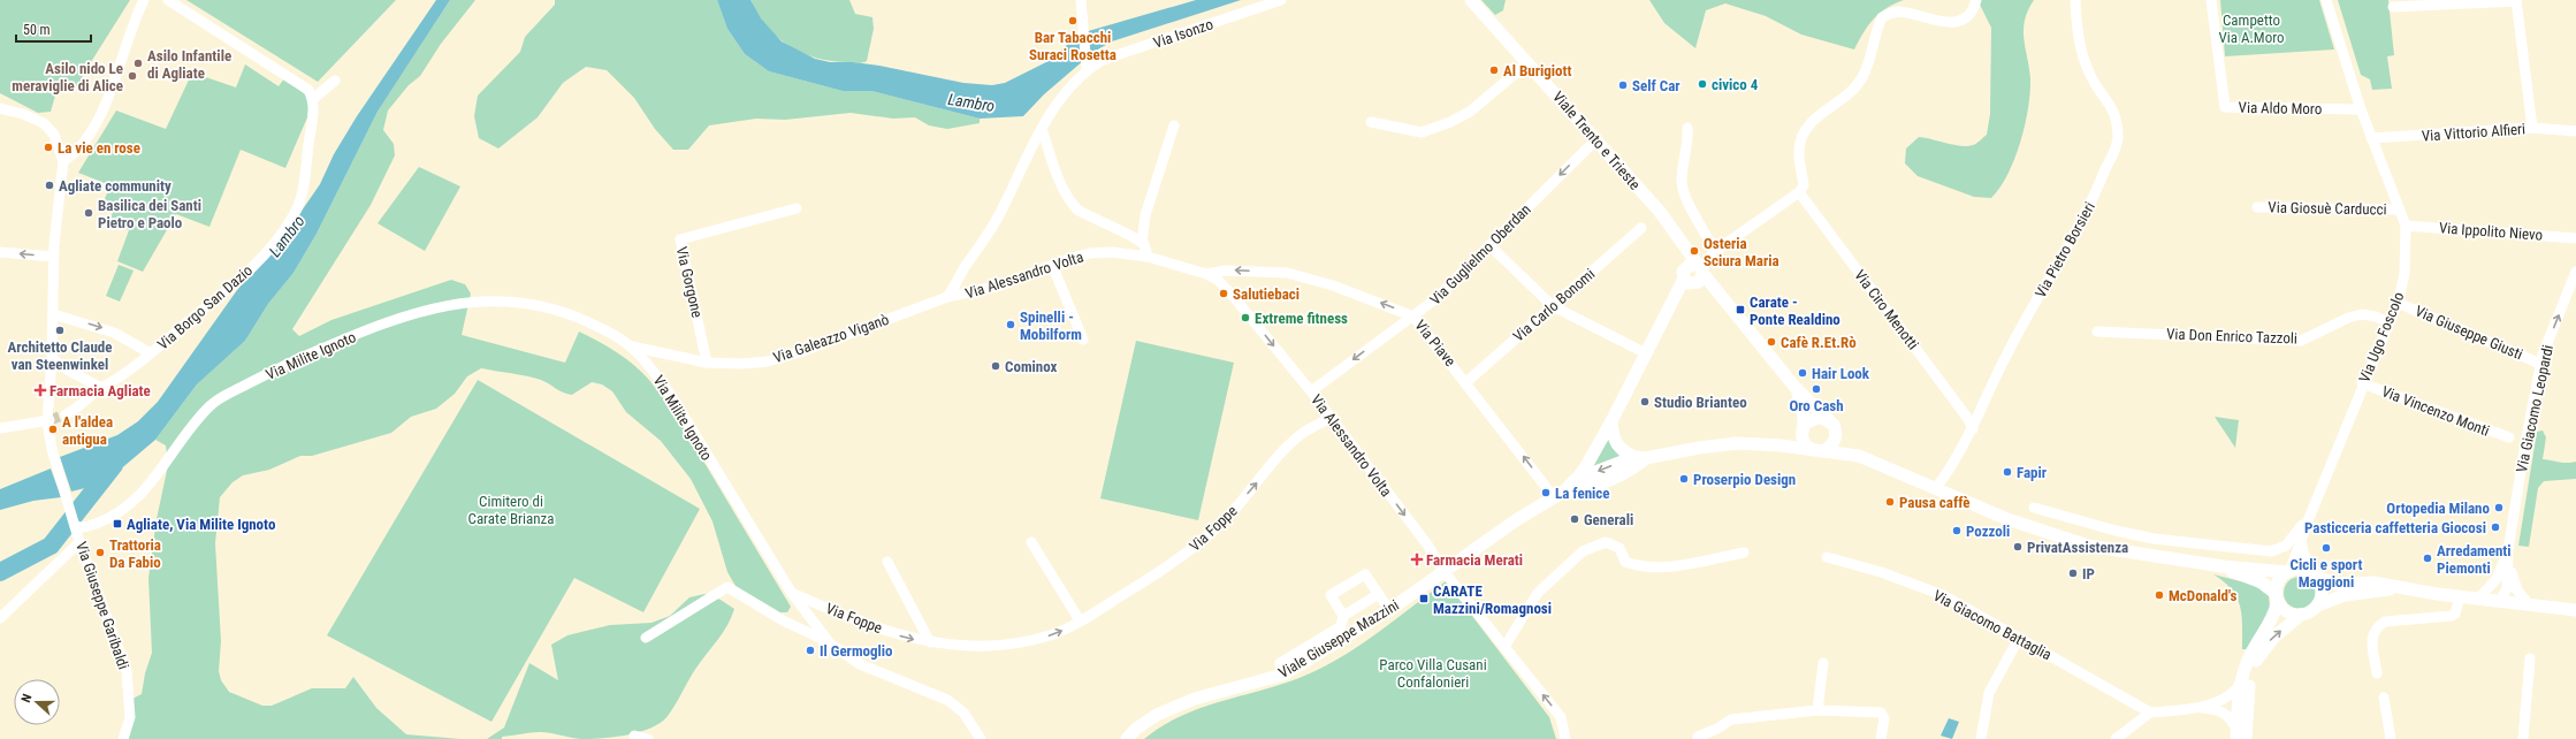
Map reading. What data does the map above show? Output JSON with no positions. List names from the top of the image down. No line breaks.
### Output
{"streets":{"main road":["Viale Trento e Trieste","Viale Giuseppe Mazzini"],"street":["Via Isonzo","Via Aldo Moro","Via Vittorio Alfieri","Via Giosuè Carducci","Via Ippolito Nievo","Via Pietro Borsieri","Via Guglielmo Oberdan","Via Alessandro Volta","Via Gorgone","Via Carlo Bonomi","Via Borgo San Dazio","Via Ciro Menotti","Via Giuseppe Giusti","Via Don Enrico Tazzoli","Via Ugo Foscolo","Via Galeazzo Viganò","Via Piave","Via Milite Ignoto","Via Giacomo Leopardi","Via Vincenzo Monti","Via Foppe","Via Giuseppe Garibaldi","Via Giacomo Battaglia"]},"crossings":[["Via Isonzo","Via Alessandro Volta"],["Via Aldo Moro","Via Ugo Foscolo"],["Via Vittorio Alfieri","Via Ugo Foscolo"],["Viale Trento e Trieste","Via Guglielmo Oberdan"],["Via Giosuè Carducci","Via Ugo Foscolo"],["Via Ippolito Nievo","Via Ugo Foscolo"],["Via Pietro Borsieri","Via Ciro Menotti"],["Via Guglielmo Oberdan","Via Alessandro Volta"],["Via Guglielmo Oberdan","Via Piave"],["Via Alessandro Volta","Via Galeazzo Viganò"],["Via Alessandro Volta","Via Piave"],["Via Alessandro Volta","Via Foppe"],["Via Alessandro Volta","Viale Giuseppe Mazzini"],["Via Gorgone","Via Galeazzo Viganò"],["Via Carlo Bonomi","Via Piave"],["Via Giuseppe Giusti","Via Ugo Foscolo"],["Via Giuseppe Giusti","Via Giacomo Leopardi"],["Via Don Enrico Tazzoli","Via Ugo Foscolo"],["Via Ugo Foscolo","Via Vincenzo Monti"],["Via Galeazzo Viganò","Via Milite Ignoto"],["Via Milite Ignoto","Via Foppe"],["Via Milite Ignoto","Via Giuseppe Garibaldi"]],"one_way":["Via Guglielmo Oberdan","Via Piave","Via Foppe"],"water":["Lambro"],"parks":["Campetto Via A.Moro","Cimitero di Carate Brianza","Parco Villa Cusani Confalonieri"],"places":{"other":["Bar Tabacchi Suraci Rosetta","Asilo Infantile di Agliate","Al Burigiott","Asilo nido Le meraviglie di Alice","civico 4","Self Car","La vie en rose","Agliate community","Basilica dei Santi Pietro e Paolo","Osteria Sciura Maria","Salutiebaci","Extreme fitness","Spinelli - Mobilform","Architetto Claude van Steenwinkel","Cafè R.Et.Rò","Cominox","Hair Look","Oro Cash","Studio Brianteo","A l'aldea antigua","Fapir","Proserpio Design","La fenice","Pausa caffè","Ortopedia Milano","Generali","Pasticceria caffetteria Giocosi","Pozzoli","PrivatAssistenza","Cicli e sport Maggioni","Trattoria Da Fabio","Arredamenti Piemonti","IP","McDonald's","Il Germoglio"],"transit":["Carate - Ponte Realdino","Agliate, Via Milite Ignoto","CARATE Mazzini/Romagnosi"],"health":["Farmacia Agliate","Farmacia Merati"]},"scale_bar":"50 m","north":"left"}
